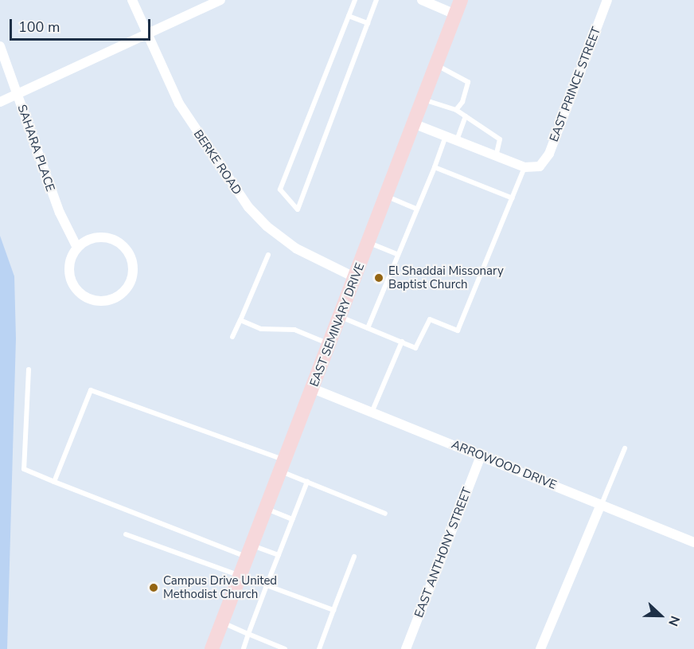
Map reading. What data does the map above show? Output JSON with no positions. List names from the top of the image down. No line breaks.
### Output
{"streets":{"main road":["EAST SEMINARY DRIVE"],"street":["EAST PRINCE STREET","SAHARA PLACE","BERKE ROAD","ARROWOOD DRIVE","EAST ANTHONY STREET"]},"crossings":[["BERKE ROAD","EAST SEMINARY DRIVE"],["EAST SEMINARY DRIVE","ARROWOOD DRIVE"],["ARROWOOD DRIVE","EAST ANTHONY STREET"]],"places":["El Shaddai Missonary Baptist Church","Campus Drive United Methodist Church"],"scale_bar":"100 m","north":"right"}
